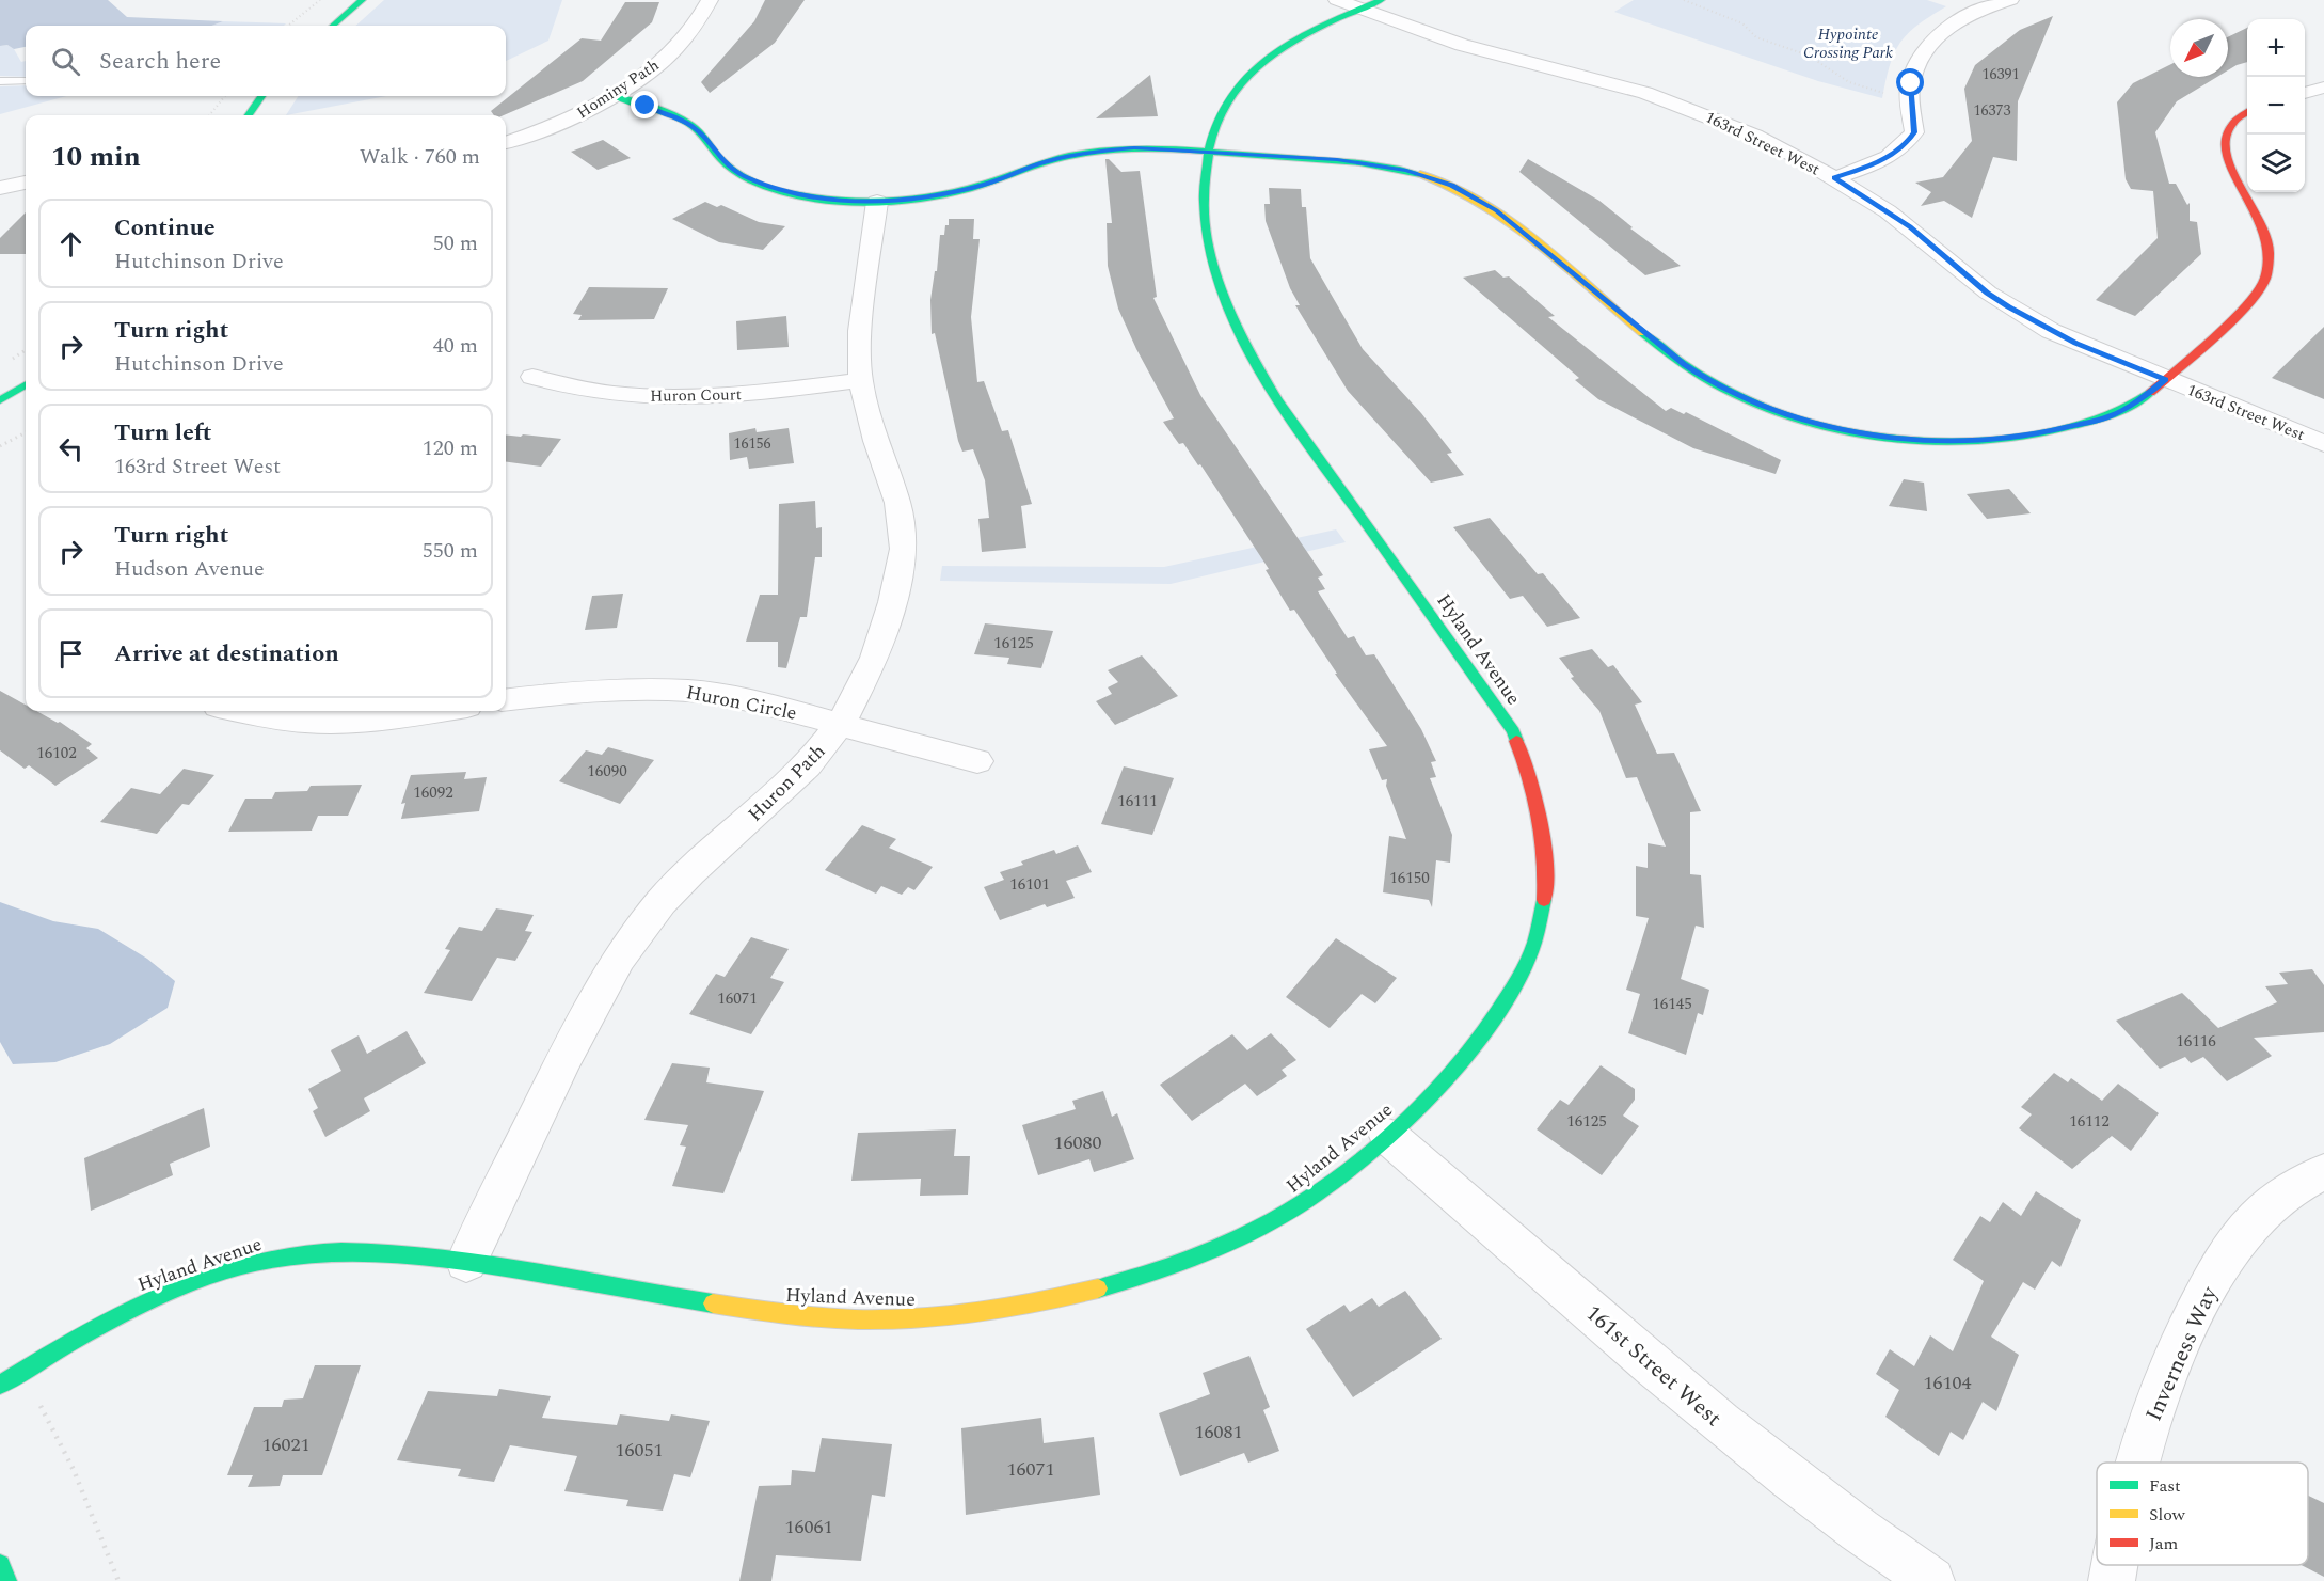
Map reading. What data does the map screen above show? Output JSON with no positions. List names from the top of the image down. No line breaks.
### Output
{"streets":{"street":["Hominy Path","163rd Street West","Huron Court","Hyland Avenue","Huron Circle","Huron Path","Inverness Way","161st Street West"]},"crossings":[["163rd Street West","Hyland Avenue"],["Huron Court","Huron Path"],["Hyland Avenue","Huron Path"],["Hyland Avenue","161st Street West"],["Huron Circle","Huron Path"]],"parks":["Hypointe Crossing Park"],"house_numbers":["16391","16373","16156","16125","16102","16090","16092","16111","16150","16101","16071","16145","16116","16125","16112","16080","16104","16081","16021","16051","16071","16061"],"legend":["Fast","Slow","Jam"],"north":"bottom left","page":{"map_buttons":["+","−"],"search":"Search here","heading":["10 min","Walk · 760 m"],"list":[["Continue","Hutchinson Drive","50 m"],["Turn right","Hutchinson Drive","40 m"],["Turn left","163rd Street West","120 m"],["Turn right","Hudson Avenue","550 m"],"Arrive at destination"]}}
